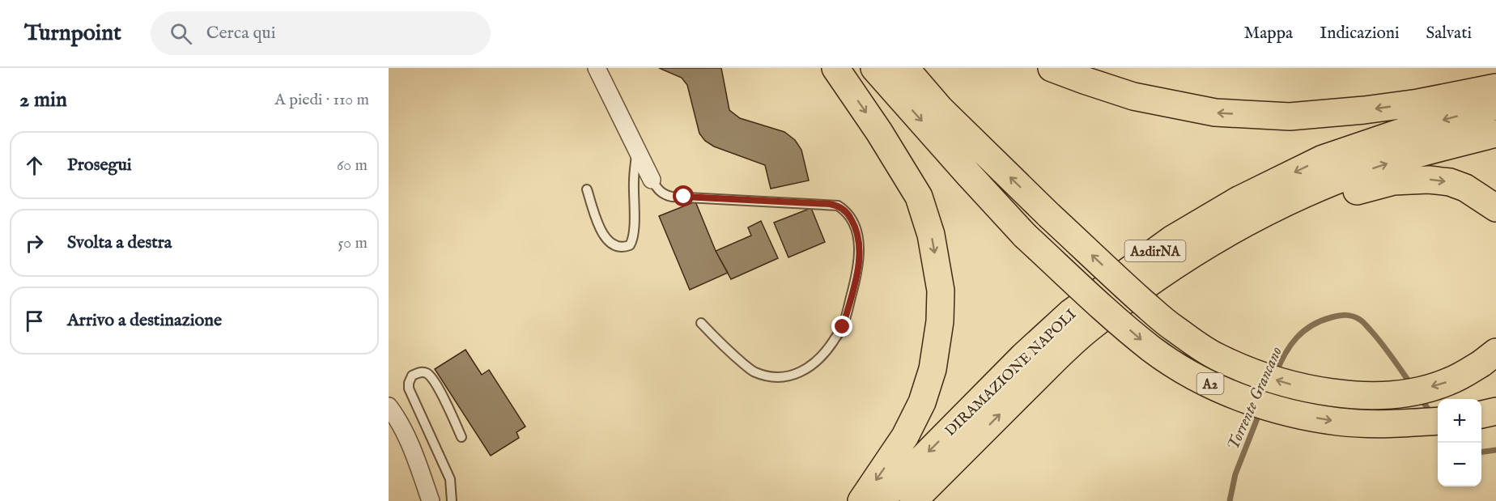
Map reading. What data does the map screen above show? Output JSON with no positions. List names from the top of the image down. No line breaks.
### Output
{"streets":{"highway":["A2dirNA","DIRAMAZIONE NAPOLI","A2"]},"water":["Torrente Grancano"],"page":{"header":"Turnpoint","search":"Cerca qui","nav":["Mappa","Indicazioni","Salvati"],"heading":["2 min","A piedi · 110 m"],"list":[["Prosegui","60 m"],["Svolta a destra","50 m"],"Arrivo a destinazione"],"map_buttons":["+","−"]}}
